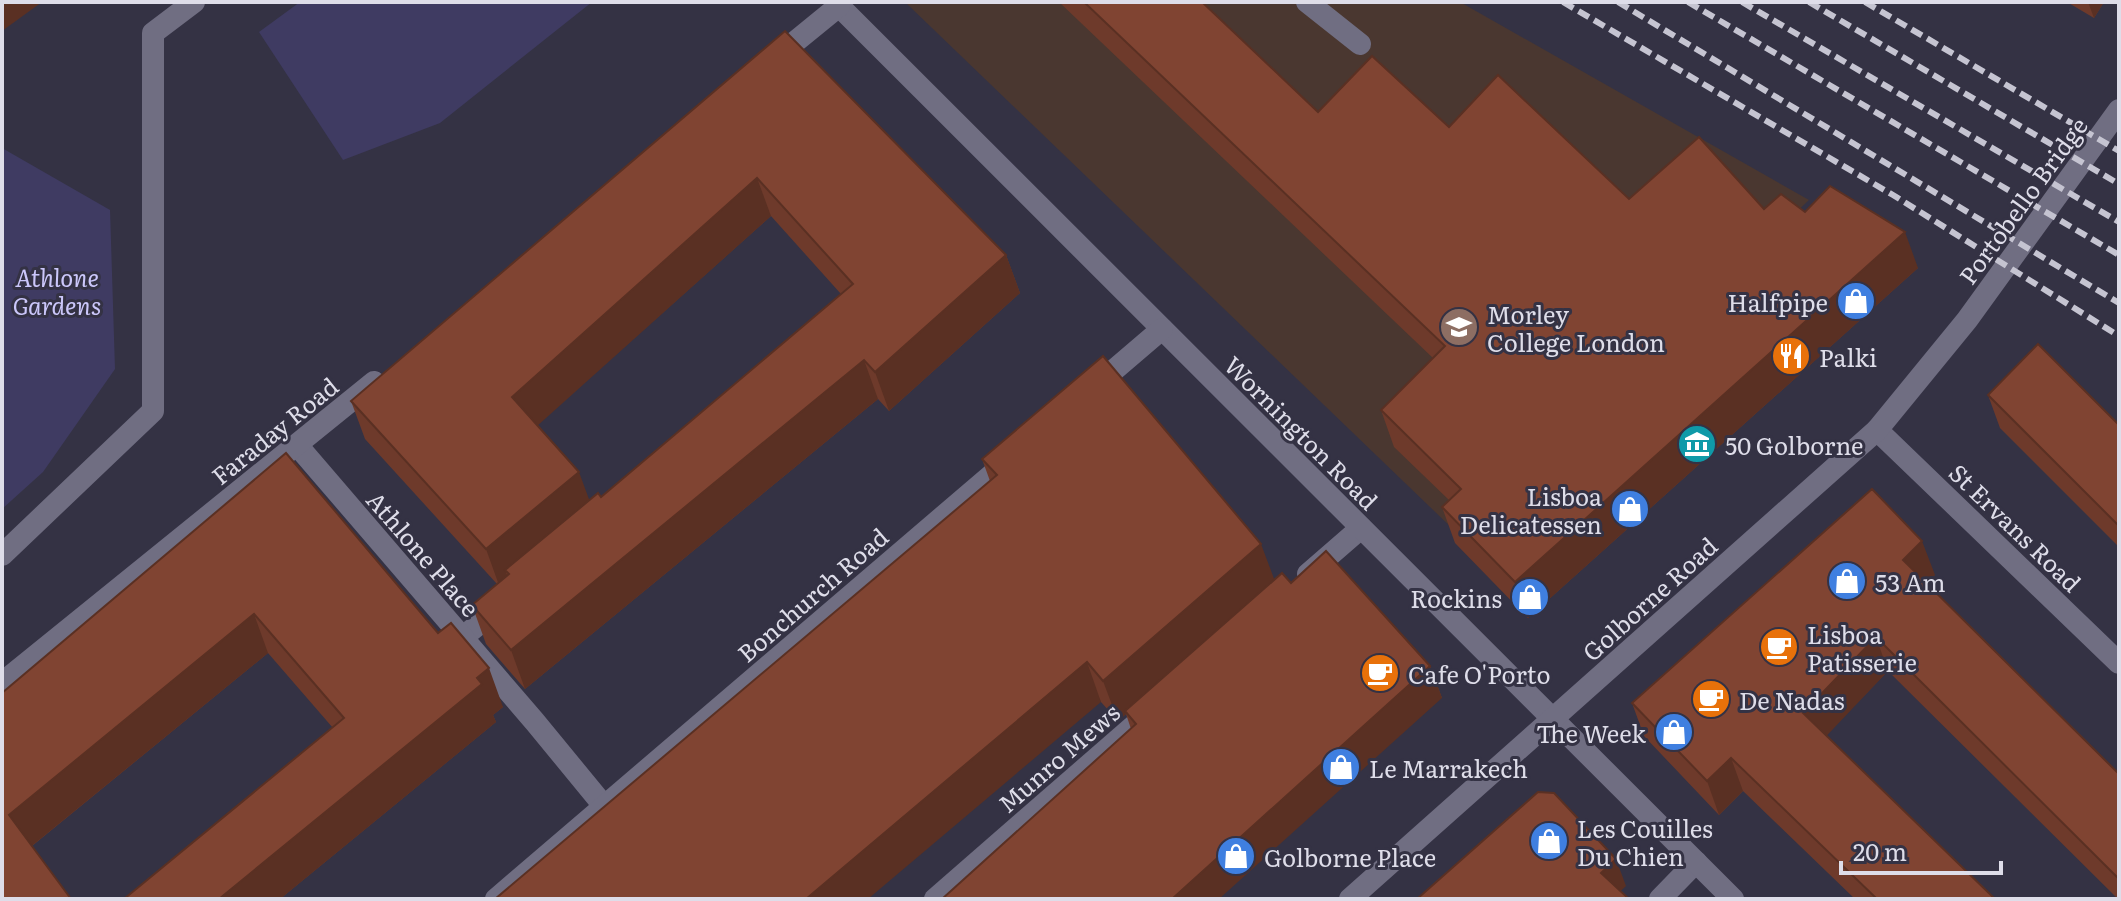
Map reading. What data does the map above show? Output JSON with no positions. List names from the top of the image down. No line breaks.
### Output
{"streets":{"street":["Portobello Bridge","Faraday Road","Wornington Road","St Ervans Road","Athlone Place","Bonchurch Road","Golborne Road","Munro Mews"]},"crossings":[["Portobello Bridge","Golborne Road"],["Faraday Road","Athlone Place"],["Wornington Road","Golborne Road"],["St Ervans Road","Golborne Road"],["Athlone Place","Bonchurch Road"]],"parks":["Athlone Gardens"],"places":{"shop":["Halfpipe","Lisboa Delicatessen","53 Am","Rockins","The Week","Le Marrakech","Les Couilles Du Chien","Golborne Place"],"school or university":["Morley College London"],"restaurant":["Palki"],"museum":["50 Golborne"],"cafe":["Lisboa Patisserie","Cafe O'Porto","De Nadas"]},"scale_bar":"20 m"}
